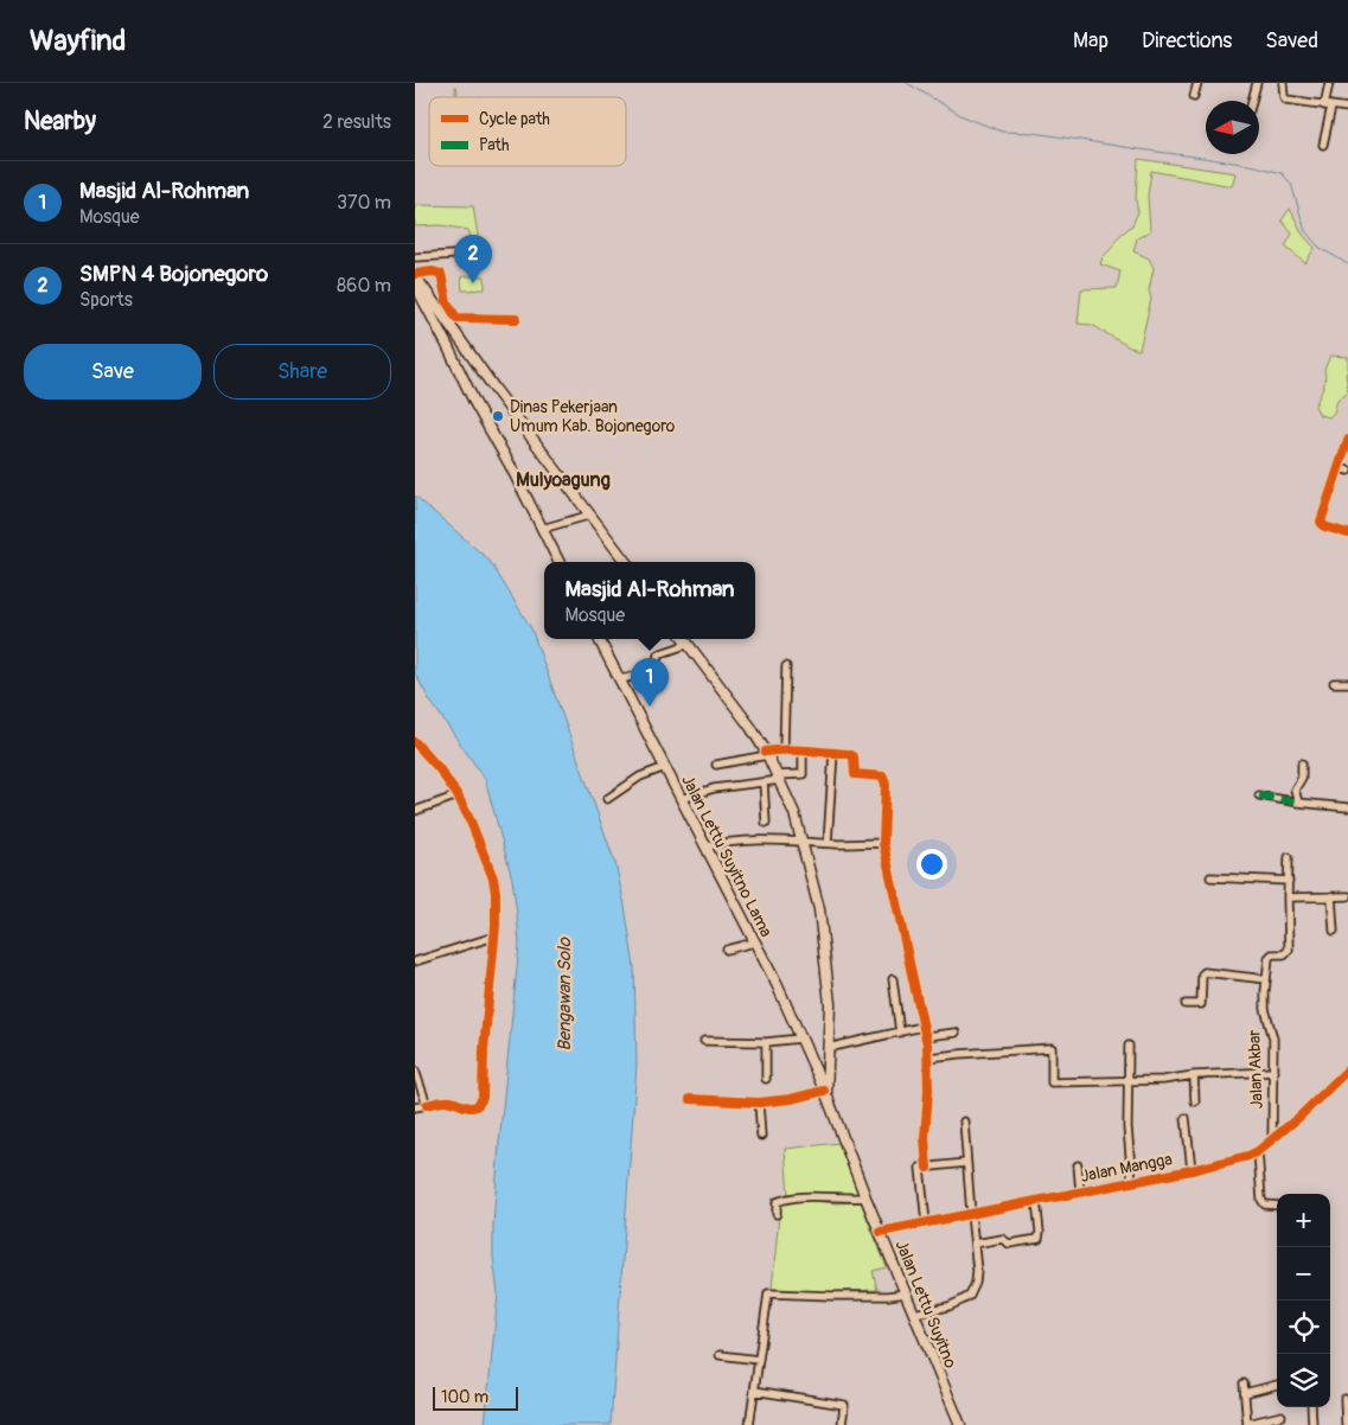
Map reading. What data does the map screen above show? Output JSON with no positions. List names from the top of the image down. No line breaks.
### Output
{"streets":{"main road":["Jalan Lettu Suyitno Lama","Jalan Lettu Suyitno"],"street":["Jalan Akbar","Jalan Mangga"]},"crossings":[["Jalan Lettu Suyitno Lama","Jalan Lettu Suyitno"],["Jalan Akbar","Jalan Mangga"],["Jalan Mangga","Jalan Lettu Suyitno"]],"districts":["Mulyoagung"],"water":["Bengawan Solo"],"places":["Dinas Pekerjaan Umum Kab. Bojonegoro"],"legend":["Cycle path","Path"],"scale_bar":"100 m","north":"left","page":{"header":"Wayfind","nav":["Map","Directions","Saved"],"heading":["Nearby","2 results"],"list":[{"mark":"1","name":"Masjid Al-Rohman","note":"Mosque","value":"370 m"},{"mark":"2","name":"SMPN 4 Bojonegoro","note":"Sports","value":"860 m"}],"pins":["2","1"],"buttons":["Save","Share"],"popup":["Masjid Al-Rohman","Mosque"],"map_buttons":["+","−"],"scale":"100 m"}}
